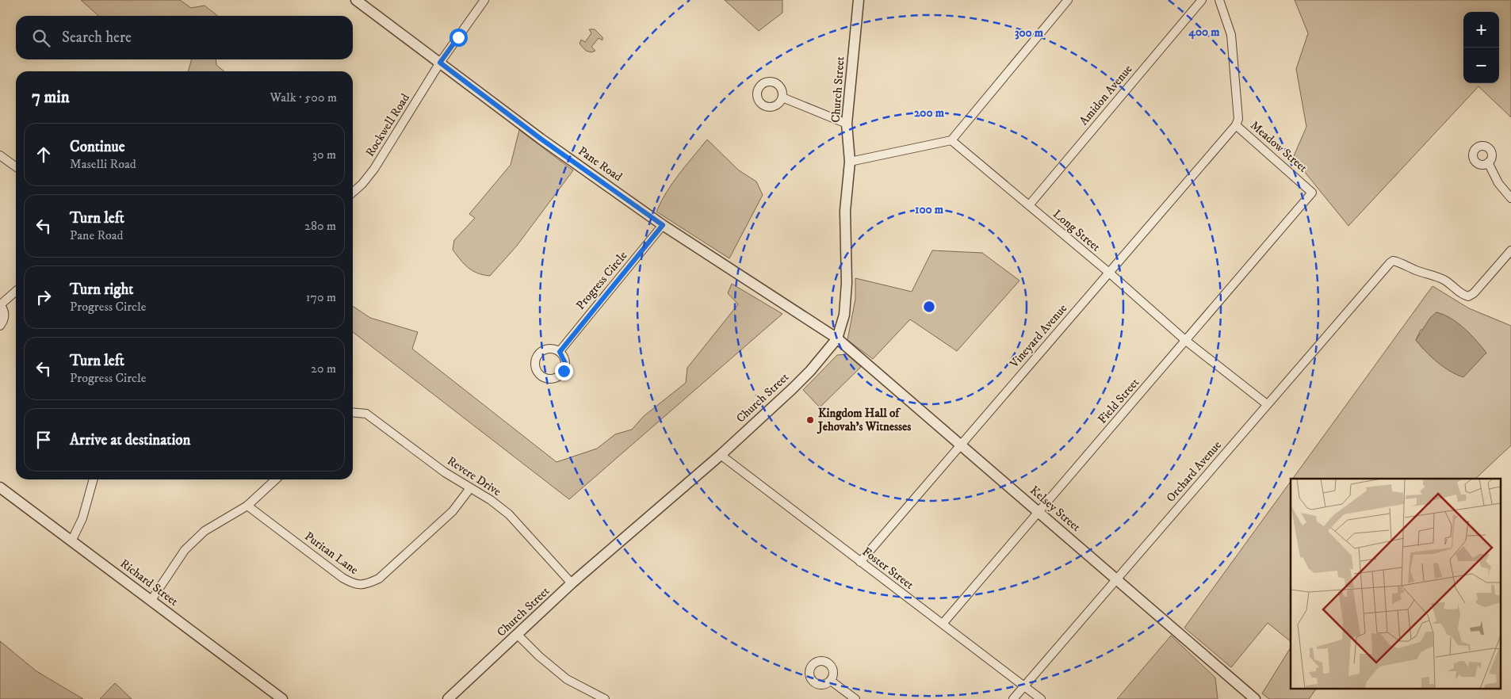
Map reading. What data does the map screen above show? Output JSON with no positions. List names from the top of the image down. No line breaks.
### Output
{"streets":{"street":["Church Street","Amidon Avenue","Rockwell Road","Meadow Street","Pane Road","Long Street","Progress Circle","Vineyard Avenue","Field Street","Orchard Avenue","Revere Drive","Kelsey Street","Puritan Lane","Foster Street","Richard Street"]},"crossings":[["Church Street","Pane Road"],["Church Street","Revere Drive"],["Church Street","Kelsey Street"],["Church Street","Foster Street"],["Amidon Avenue","Long Street"],["Rockwell Road","Pane Road"],["Meadow Street","Vineyard Avenue"],["Meadow Street","Field Street"],["Pane Road","Progress Circle"],["Pane Road","Kelsey Street"],["Long Street","Vineyard Avenue"],["Long Street","Field Street"],["Long Street","Orchard Avenue"],["Vineyard Avenue","Kelsey Street"],["Vineyard Avenue","Foster Street"],["Field Street","Kelsey Street"],["Field Street","Foster Street"],["Orchard Avenue","Kelsey Street"],["Orchard Avenue","Foster Street"],["Revere Drive","Puritan Lane"]],"places":["Kingdom Hall of Jehovah's Witnesses"],"page":{"map_buttons":["+","−"],"search":"Search here","heading":["7 min","Walk · 500 m"],"list":[["Continue","Maselli Road","30 m"],["Turn left","Pane Road","280 m"],["Turn right","Progress Circle","170 m"],["Turn left","Progress Circle","20 m"],"Arrive at destination"]},"rings":["400 m","300 m","200 m","100 m"]}
